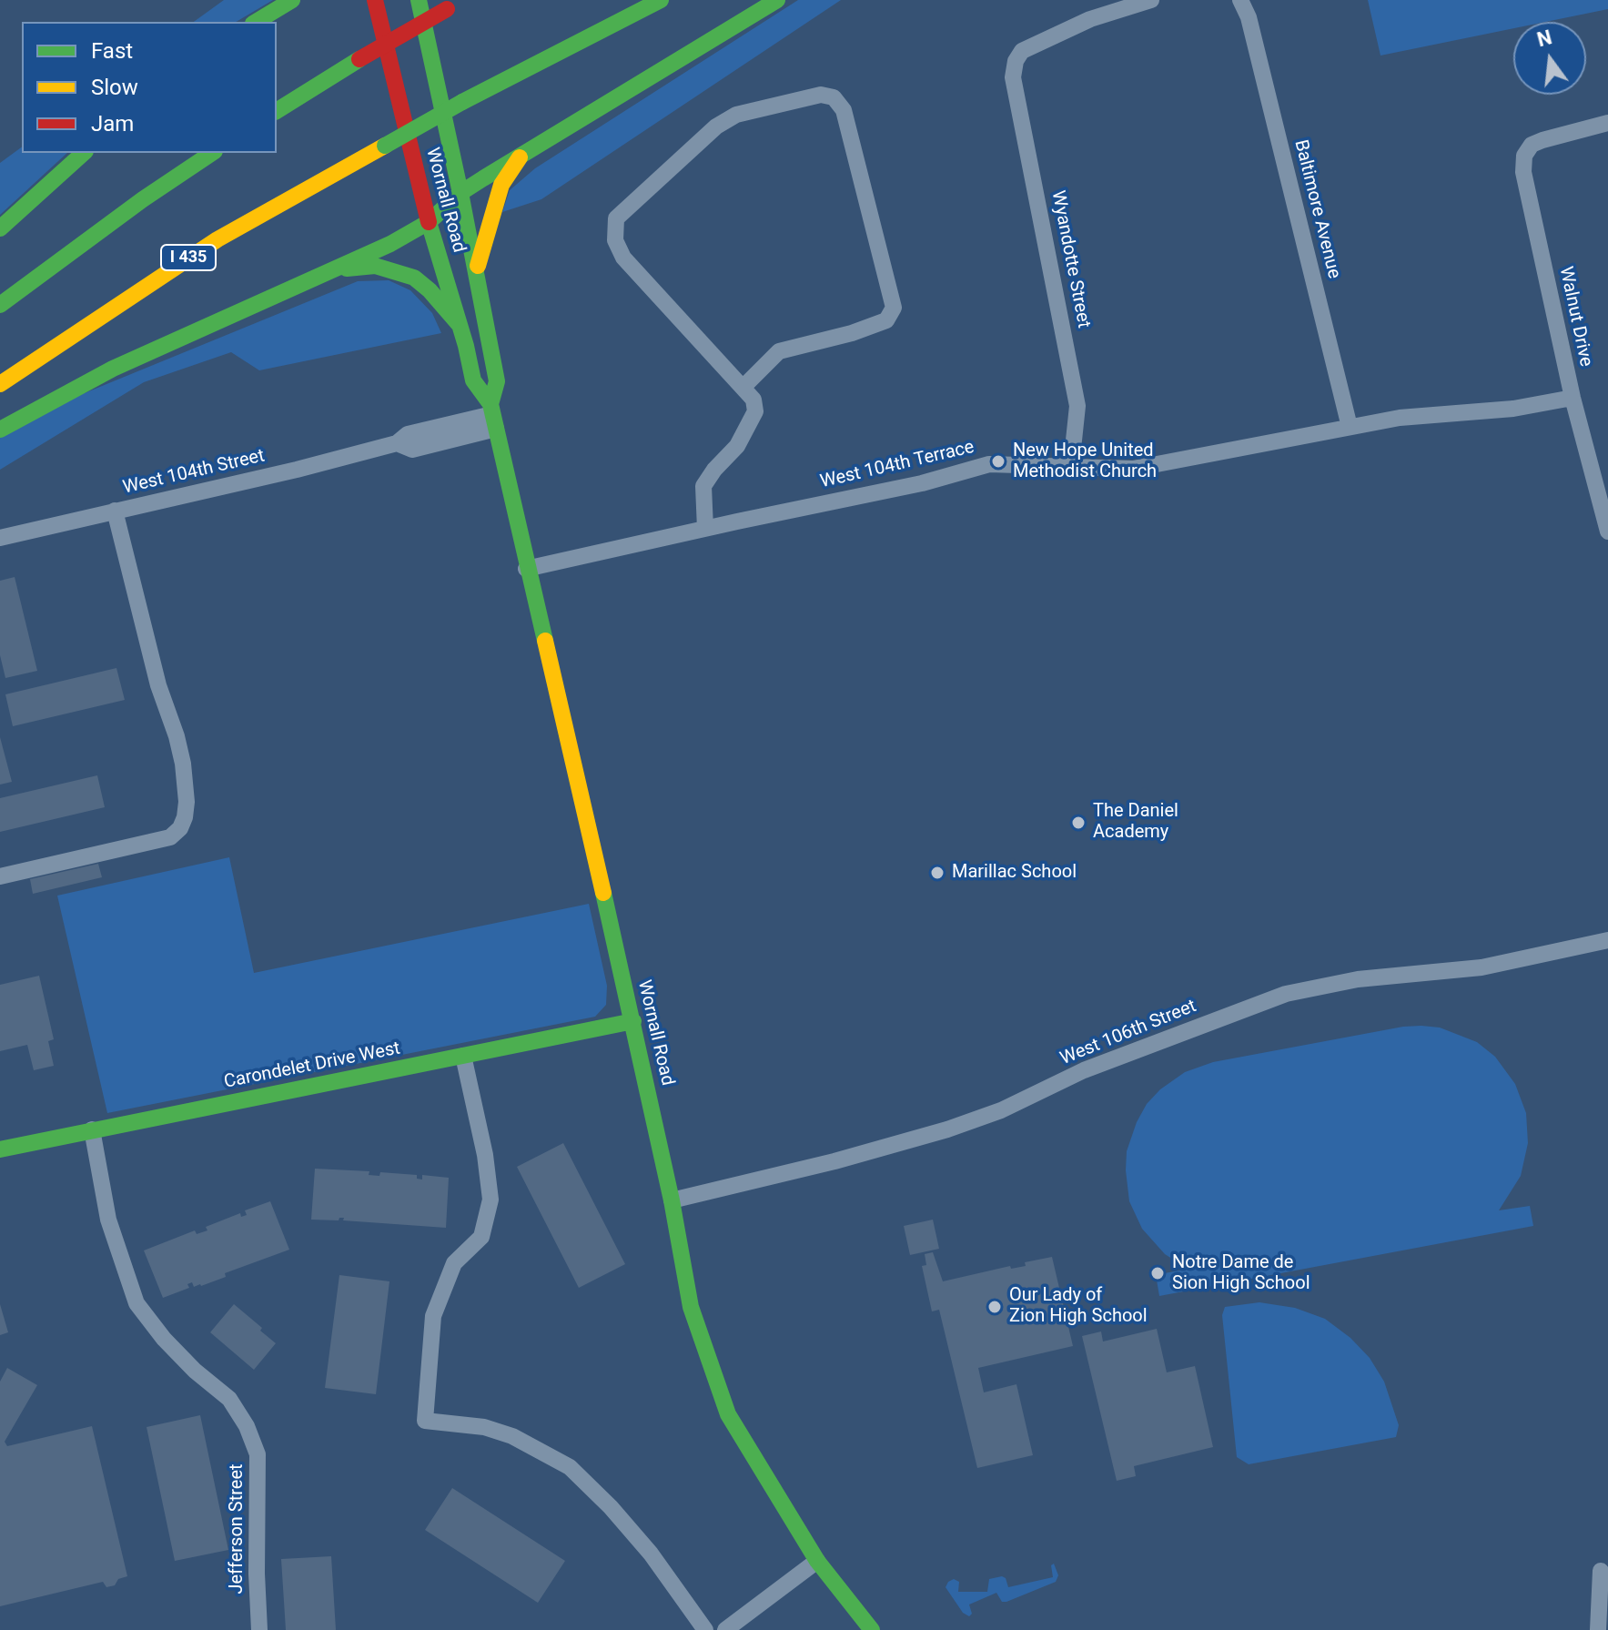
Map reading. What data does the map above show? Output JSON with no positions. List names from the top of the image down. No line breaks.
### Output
{"streets":{"main road":["Wornall Road","I 435","Carondelet Drive West"],"street":["Baltimore Avenue","Wyandotte Street","Walnut Drive","West 104th Terrace","West 104th Street","West 106th Street","Jefferson Street"]},"crossings":[["Wornall Road","West 104th Terrace"],["Wornall Road","West 104th Street"],["Wornall Road","West 106th Street"],["Wornall Road","Carondelet Drive West"],["Baltimore Avenue","West 104th Terrace"],["Wyandotte Street","West 104th Terrace"],["Walnut Drive","West 104th Terrace"],["Carondelet Drive West","Jefferson Street"]],"places":["New Hope United Methodist Church","The Daniel Academy","Marillac School","Notre Dame de Sion High School","Our Lady of Zion High School"],"legend":["Fast","Slow","Jam"],"north":"top"}
